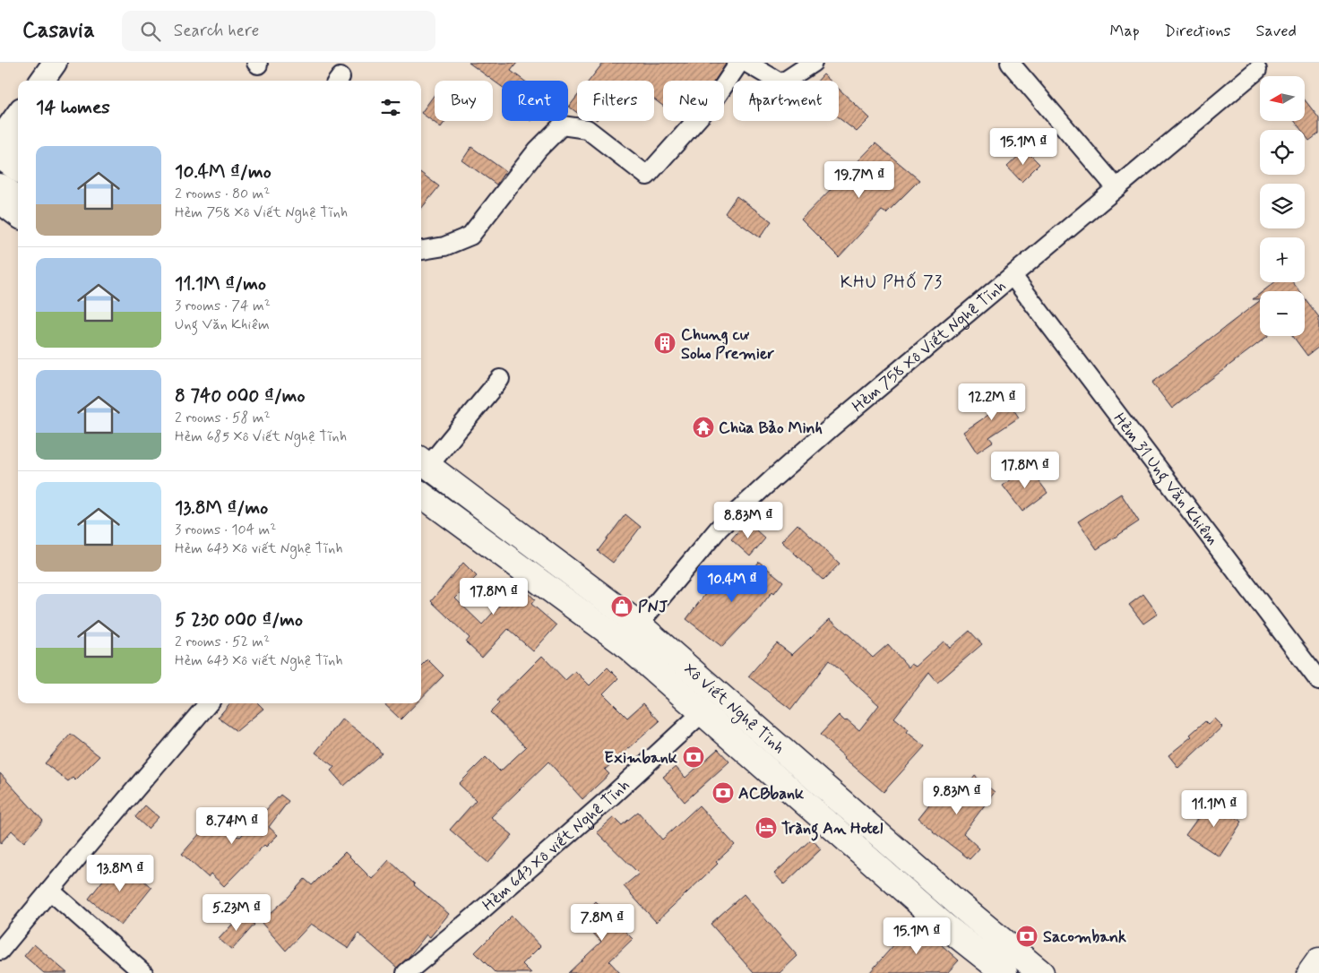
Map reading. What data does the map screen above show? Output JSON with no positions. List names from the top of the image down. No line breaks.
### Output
{"streets":{"main road":["Xô Viết Nghệ Tĩnh"],"street":["Hẻm 758 Xô Viết Nghệ Tĩnh","Hẻm 31 Ung Văn Khiêm","Hẻm 643 Xô viết Nghệ Tĩnh"]},"crossings":[["Hẻm 758 Xô Viết Nghệ Tĩnh","Hẻm 31 Ung Văn Khiêm"],["Hẻm 758 Xô Viết Nghệ Tĩnh","Xô Viết Nghệ Tĩnh"],["Xô Viết Nghệ Tĩnh","Hẻm 643 Xô viết Nghệ Tĩnh"]],"districts":["KHU PHỐ 73"],"places":{"building":["Chung cư Soho Premier"],"temple":["Chùa Bảo Minh"],"shop":["PNJ"],"bank":["Eximbank","ACBbank","Sacombank"],"hotel":["Tràng An Hotel"]},"north":"left","page":{"header":"Casavia","search":"Search here","nav":["Map","Directions","Saved"],"map_buttons":["+","−"],"chip":["Buy","Rent","Filters","New","Apartment"],"heading":"14 homes","price":["15.1M ₫","19.7M ₫","12.2M ₫","17.8M ₫","8.83M ₫","10.4M ₫","17.8M ₫","9.83M ₫","11.1M ₫","8.74M ₫","13.8M ₫","5.23M ₫","7.8M ₫","15.1M ₫"],"list":[{"name":"10.4M ₫/mo","note":"2 rooms · 80 m² · Hẻm 758 Xô Viết Nghệ Tĩnh"},{"name":"11.1M ₫/mo","note":"3 rooms · 74 m² · Ung Văn Khiêm"},{"name":"8 740 000 ₫/mo","note":"2 rooms · 58 m² · Hẻm 685 Xô Viết Nghệ Tĩnh"},{"name":"13.8M ₫/mo","note":"3 rooms · 104 m² · Hẻm 643 Xô viết Nghệ Tĩnh"},{"name":"5 230 000 ₫/mo","note":"2 rooms · 52 m² · Hẻm 643 Xô viết Nghệ Tĩnh"}]}}
